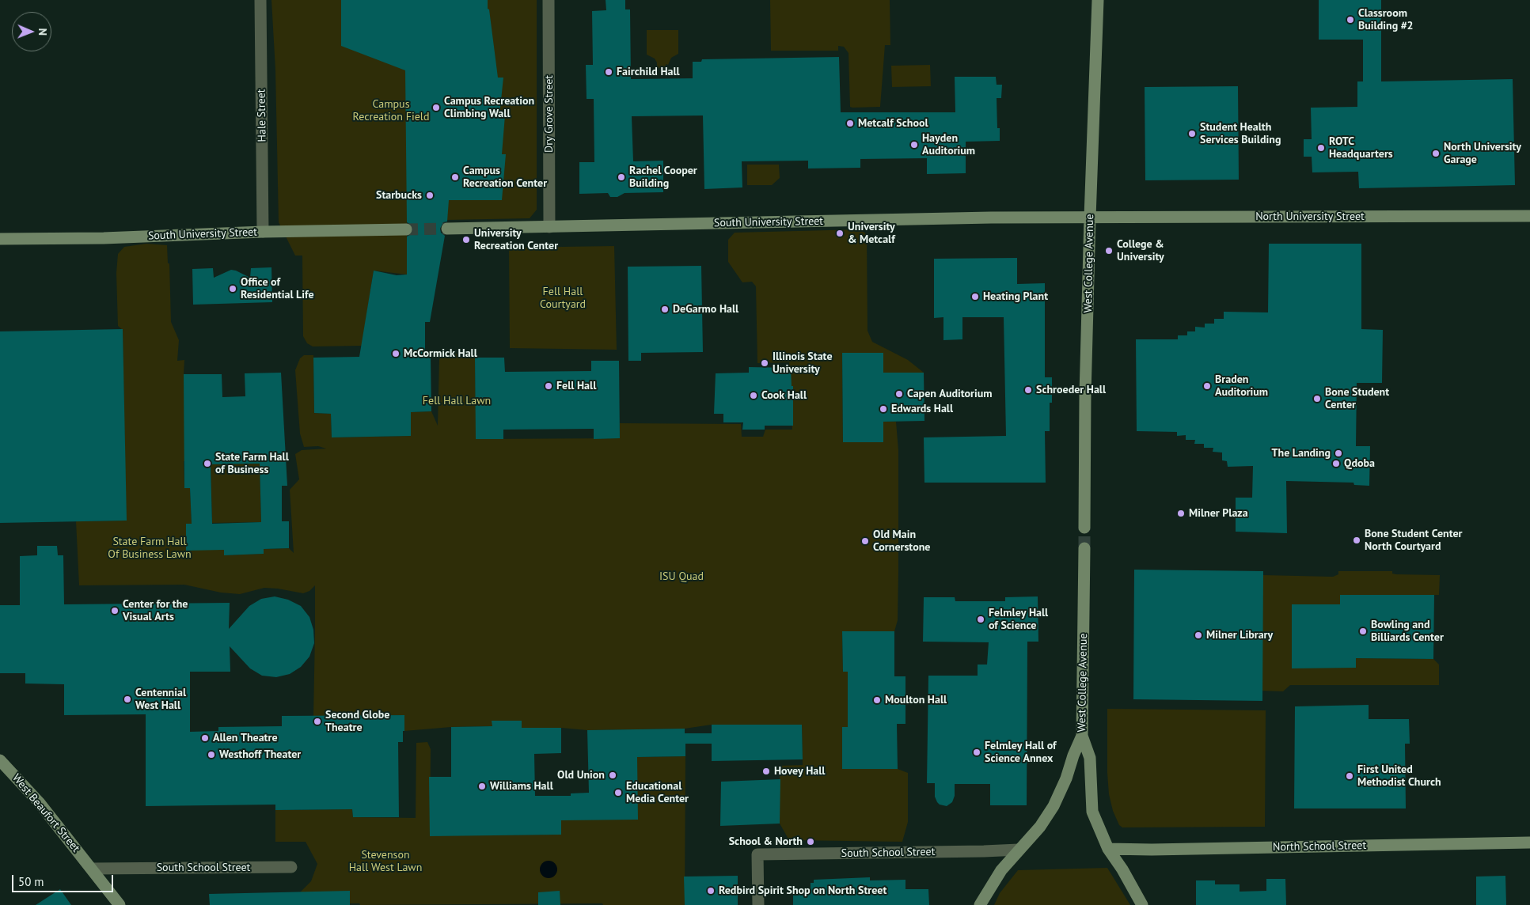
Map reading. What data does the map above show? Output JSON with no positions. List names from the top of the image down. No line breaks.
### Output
{"streets":{"street":["Dry Grove Street","Hale Street","North University Street","South University Street","West College Avenue","West Beaufort Street","North School Street","South School Street"]},"crossings":[["Dry Grove Street","South University Street"],["Hale Street","South University Street"],["North University Street","South University Street"],["North University Street","West College Avenue"],["South University Street","West College Avenue"],["West College Avenue","South School Street"],["West Beaufort Street","South School Street"]],"parks":["Campus Recreation Field","Fell Hall Courtyard","Fell Hall Lawn","State Farm Hall Of Business Lawn","ISU Quad","Stevenson Hall West Lawn"],"places":["Classroom Building #2","Fairchild Hall","Campus Recreation Climbing Wall","Metcalf School","Student Health Services Building","Hayden Auditorium","ROTC Headquarters","North University Garage","Campus Recreation Center","Rachel Cooper Building","Starbucks","University & Metcalf","University Recreation Center","College & University","Office of Residential Life","Heating Plant","DeGarmo Hall","McCormick Hall","Illinois State University","Fell Hall","Braden Auditorium","Schroeder Hall","Capen Auditorium","Cook Hall","Bone Student Center","Edwards Hall","The Landing","State Farm Hall of Business","Qdoba","Milner Plaza","Bone Student Center North Courtyard","Old Main Cornerstone","Center for the Visual Arts","Felmley Hall of Science","Bowling and Billiards Center","Milner Library","Centennial West Hall","Moulton Hall","Second Globe Theatre","Allen Theatre","Felmley Hall of Science Annex","Westhoff Theater","Hovey Hall","Old Union","First United Methodist Church","Williams Hall","Educational Media Center","School & North","Redbird Spirit Shop on North Street"],"scale_bar":"50 m","north":"right"}
